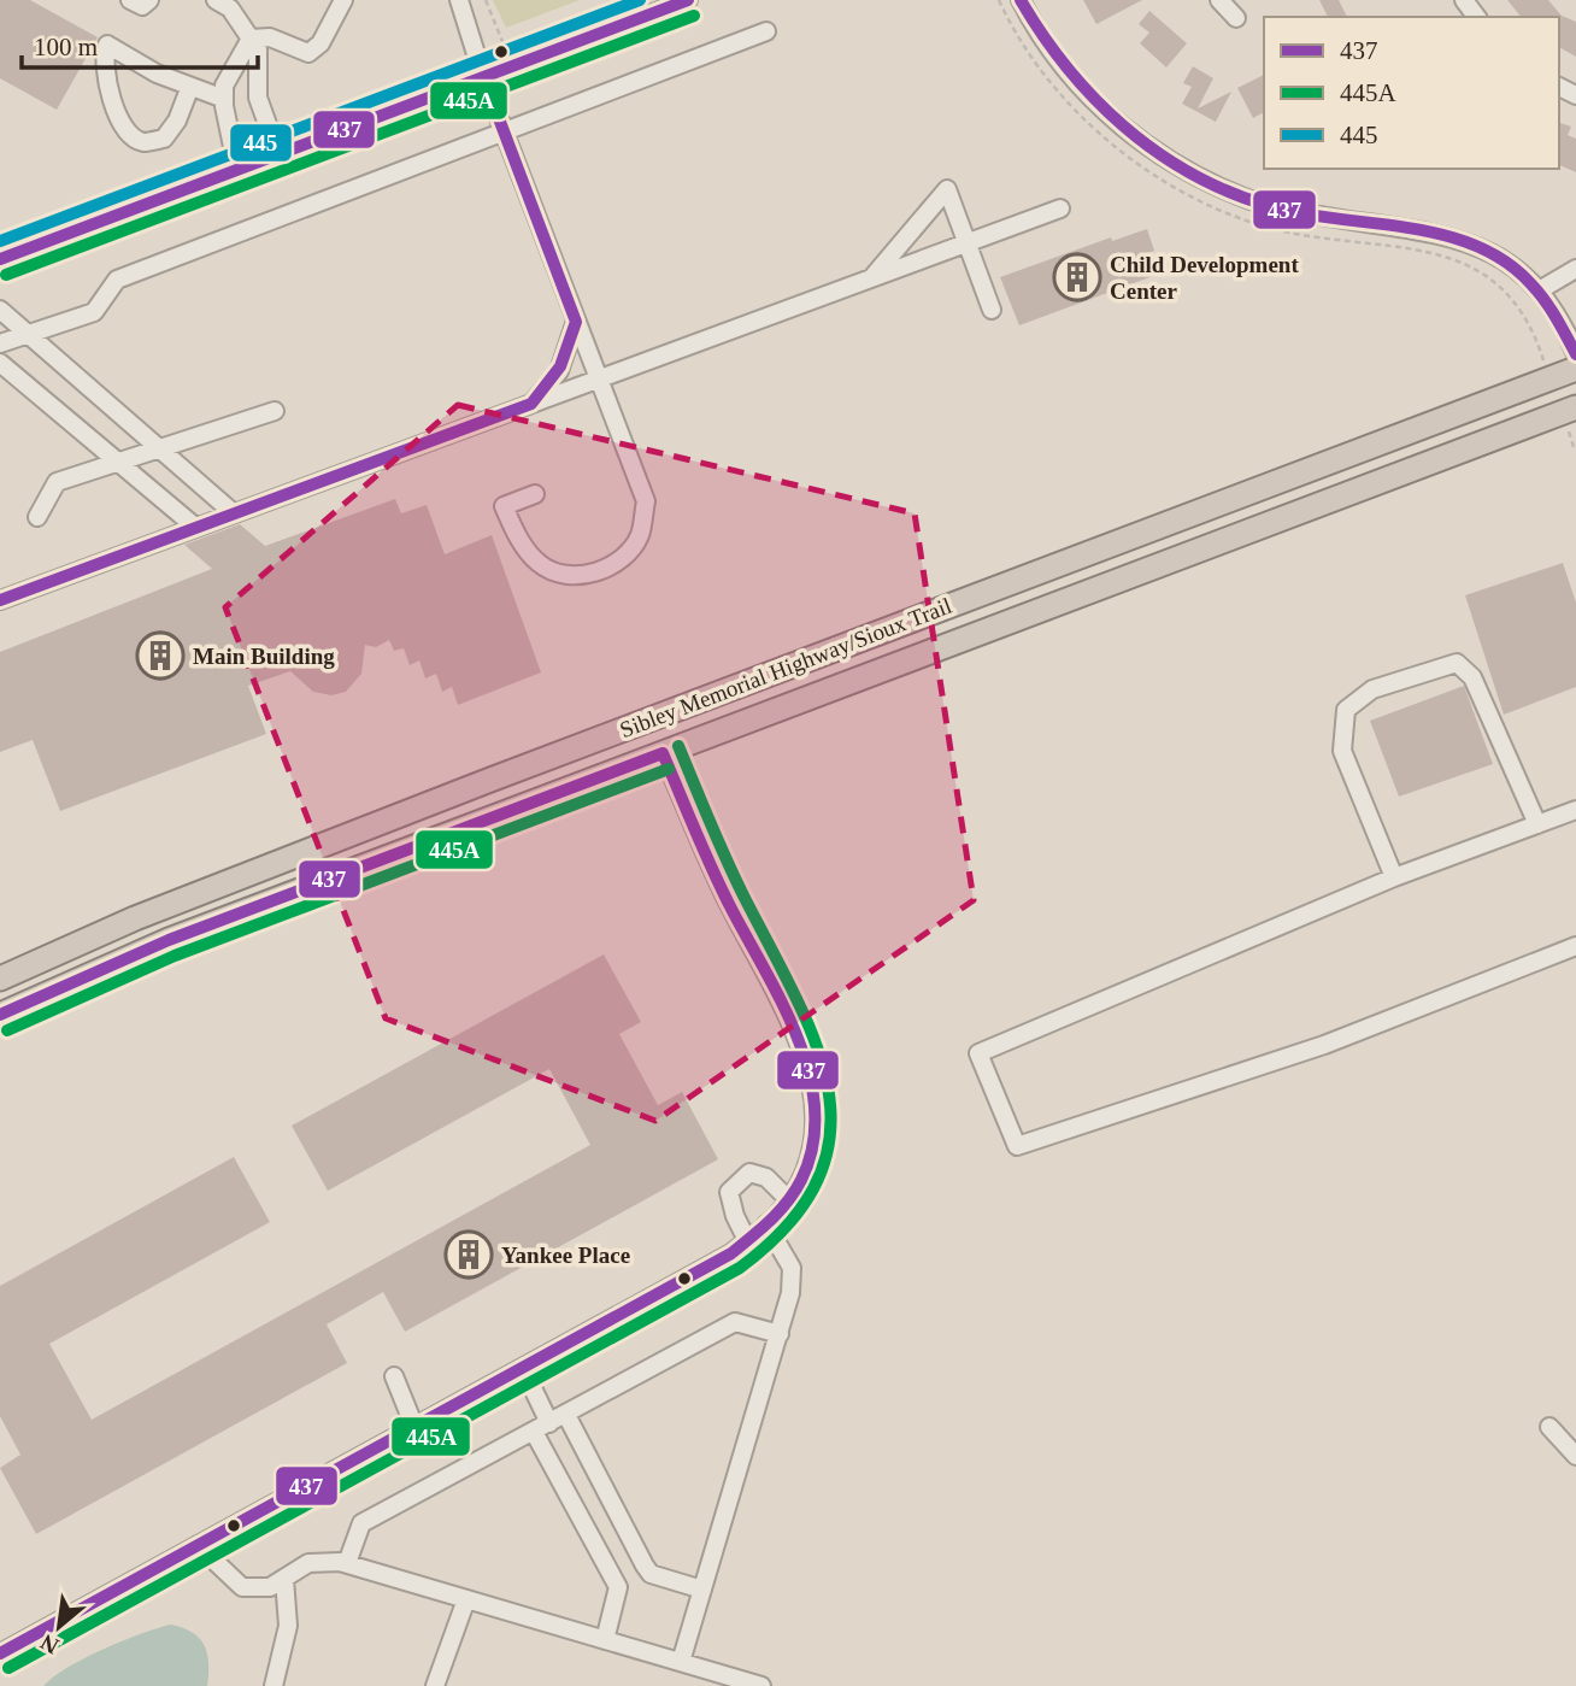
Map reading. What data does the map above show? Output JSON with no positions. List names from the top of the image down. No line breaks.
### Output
{"streets":{"highway":["Sibley Memorial Highway/Sioux Trail"]},"places":{"building":["Child Development Center","Main Building","Yankee Place"]},"lines":["transit line 437","transit line 445","transit line 445A"],"legend":["437","445A","445"],"scale_bar":"100 m","north":"bottom left"}
